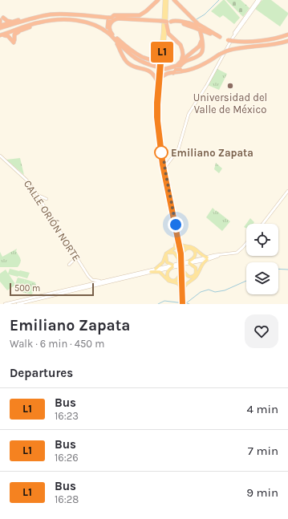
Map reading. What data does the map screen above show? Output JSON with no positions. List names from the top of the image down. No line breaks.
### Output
{"streets":{"main road":["CALLE ORIÓN NORTE"]},"places":["Universidad del Valle de México","Emiliano Zapata"],"lines":["bus line L1"],"scale_bar":"500 m","page":{"on_map":"L1","scale":"500 m","heading":[["Emiliano Zapata","Walk · 6 min · 450 m"],"Departures"],"list":[{"mark":"L1","name":"Bus","note":"16:23","value":"4 min"},{"mark":"L1","name":"Bus","note":"16:26","value":"7 min"},{"mark":"L1","name":"Bus","note":"16:28","value":"9 min"}]}}
